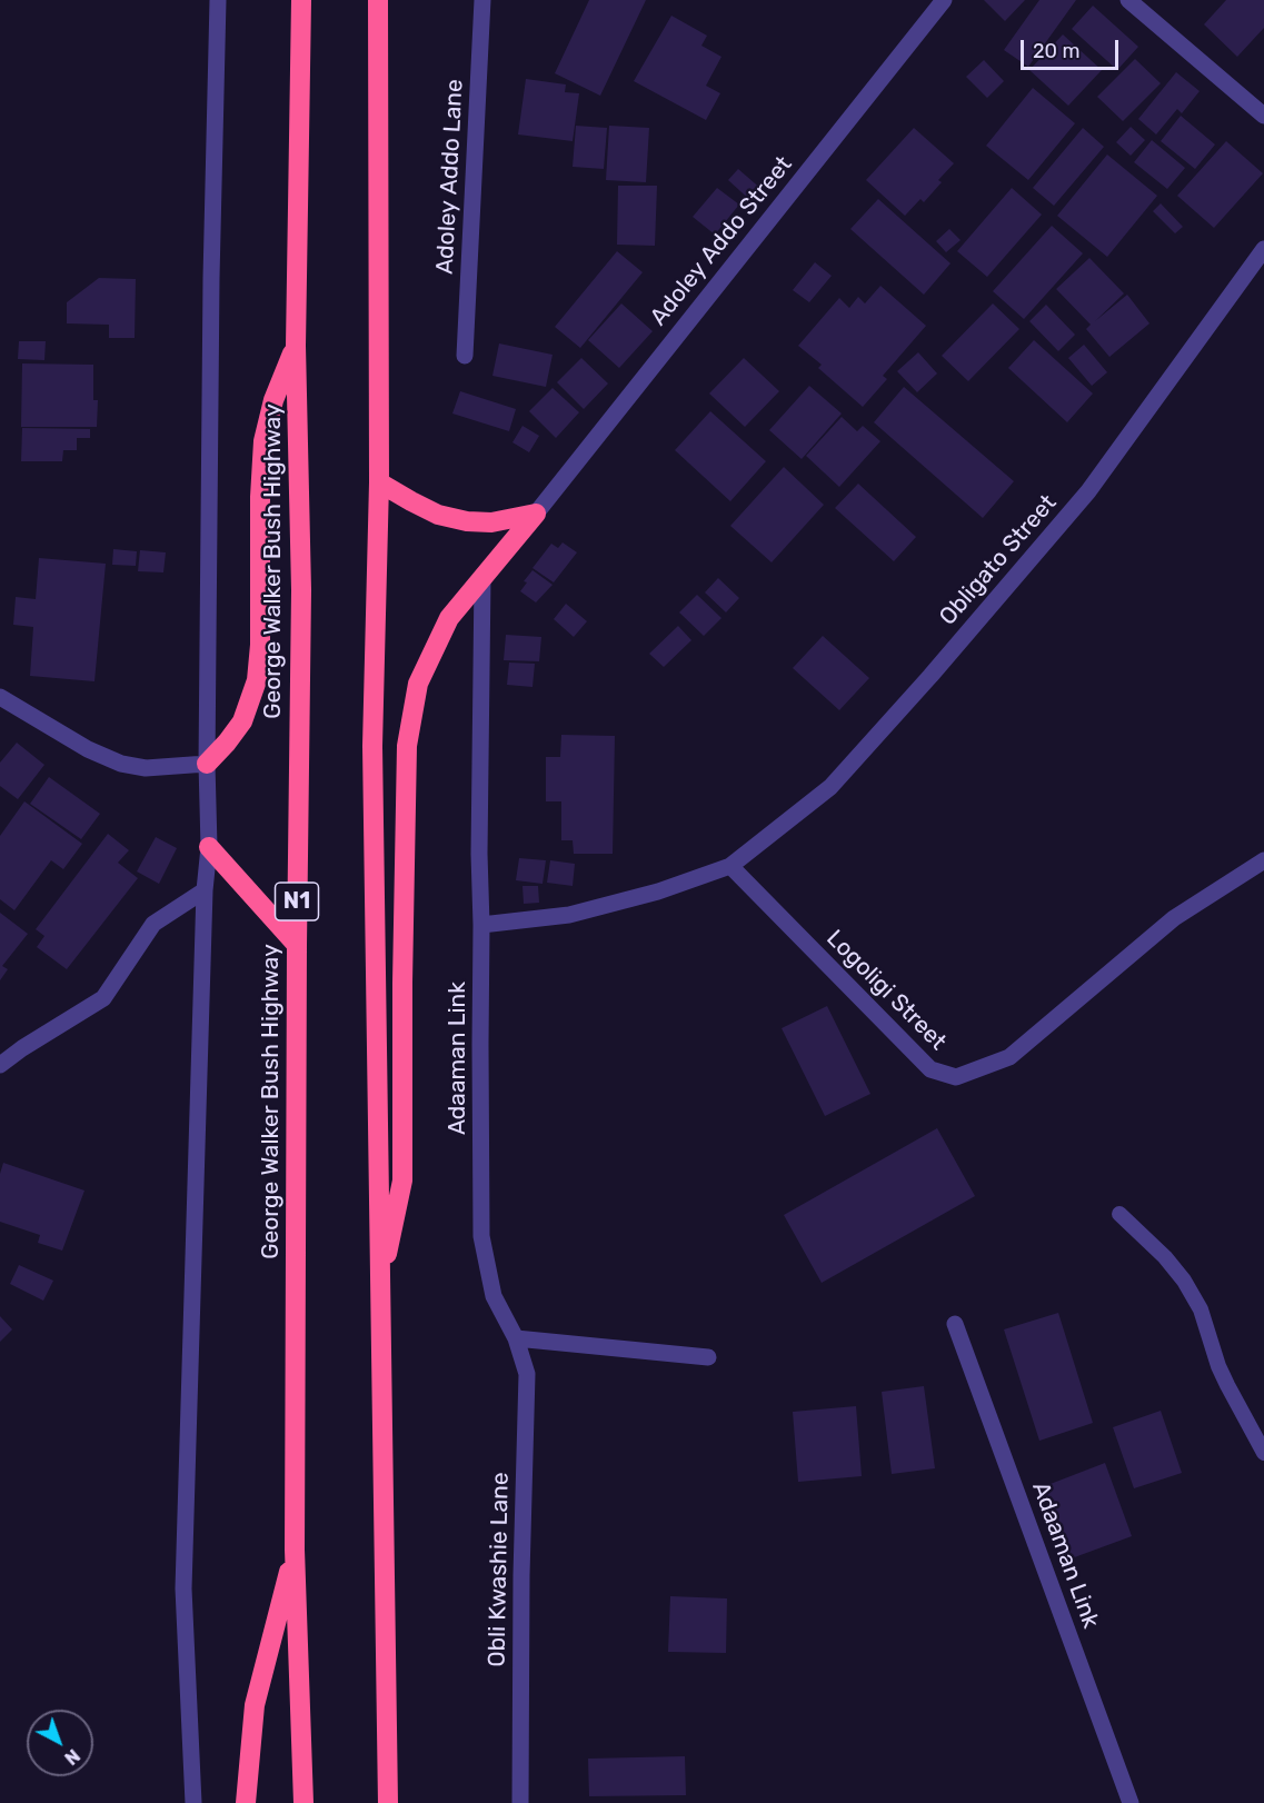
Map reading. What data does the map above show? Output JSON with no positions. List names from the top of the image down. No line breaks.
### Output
{"streets":{"highway":["George Walker Bush Highway","N1"],"street":["Adoley Addo Lane","Adoley Addo Street","Obligato Street","Logoligi Street","Adaaman Link","Obli Kwashie Lane"]},"crossings":[["Obligato Street","Logoligi Street"],["Adaaman Link","Obli Kwashie Lane"]],"scale_bar":"20 m","north":"bottom right"}
